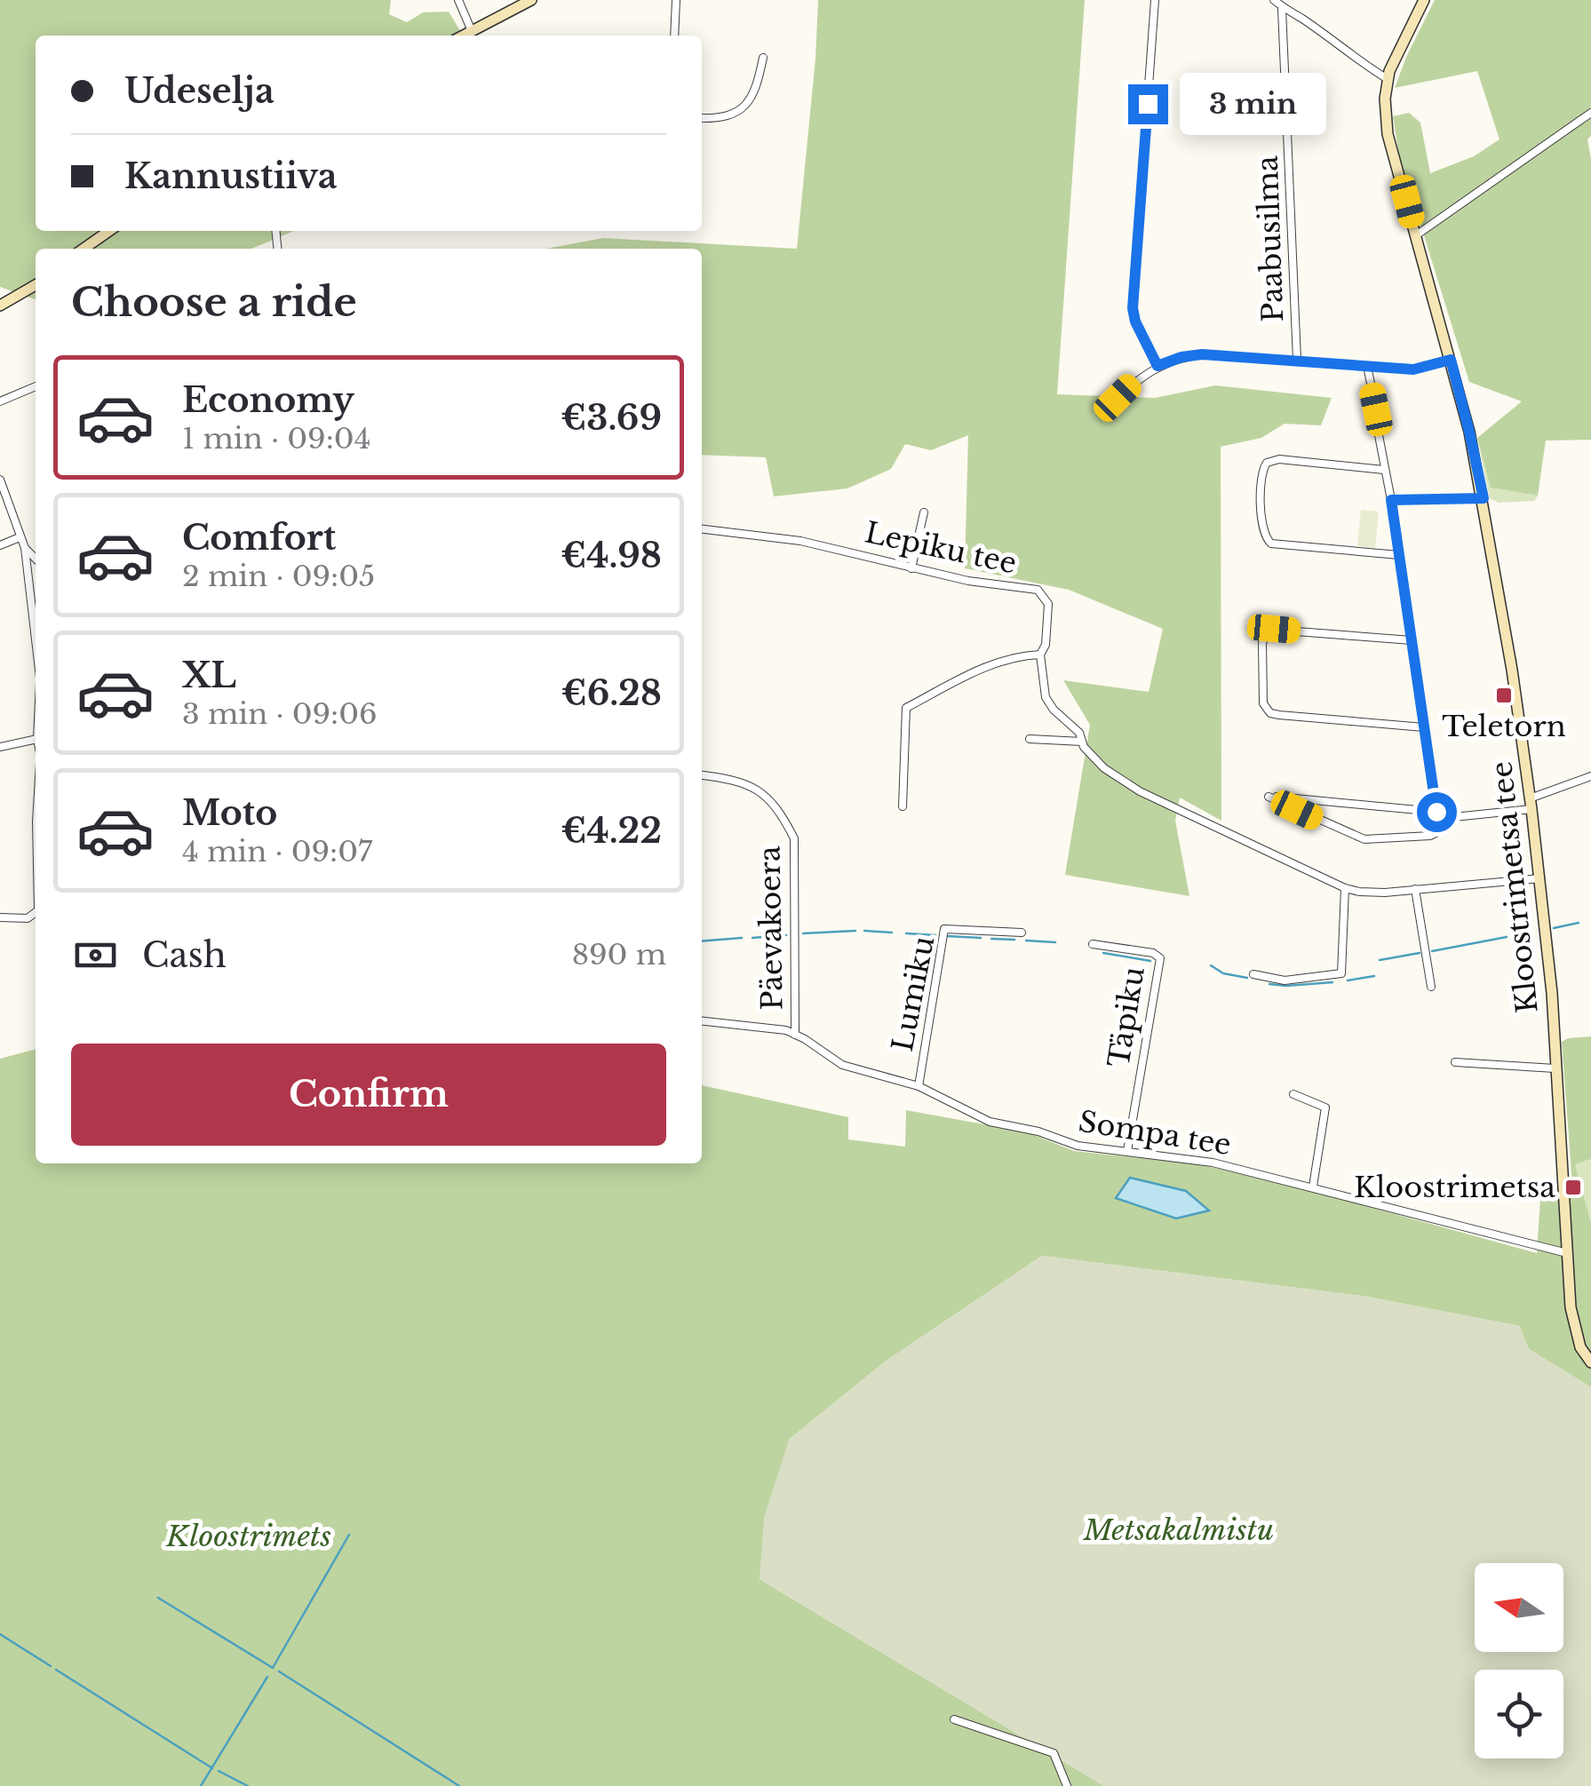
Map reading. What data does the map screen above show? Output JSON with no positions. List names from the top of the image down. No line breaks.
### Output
{"streets":{"main road":["Kloostrimetsa tee"],"street":["Paabusilma","Lepiku tee","Päevakoera","Lumiku","Täpiku","Sompa tee"]},"crossings":[["Lepiku tee","Kloostrimetsa tee"],["Kloostrimetsa tee","Sompa tee"],["Päevakoera","Sompa tee"],["Lumiku","Sompa tee"],["Täpiku","Sompa tee"]],"parks":["Metsakalmistu","Kloostrimets"],"places":{"transit":["Teletorn","Kloostrimetsa"]},"north":"left","page":{"banner":["Udeselja","Kannustiiva"],"bubble":"3 min","heading":"Choose a ride","list":[{"name":"Economy","note":"1 min · 09:04","value":"€3.69"},{"name":"Comfort","note":"2 min · 09:05","value":"€4.98"},{"name":"XL","note":"3 min · 09:06","value":"€6.28"},{"name":"Moto","note":"4 min · 09:07","value":"€4.22"}],"pay":["Cash","890 m"],"buttons":"Confirm"}}
